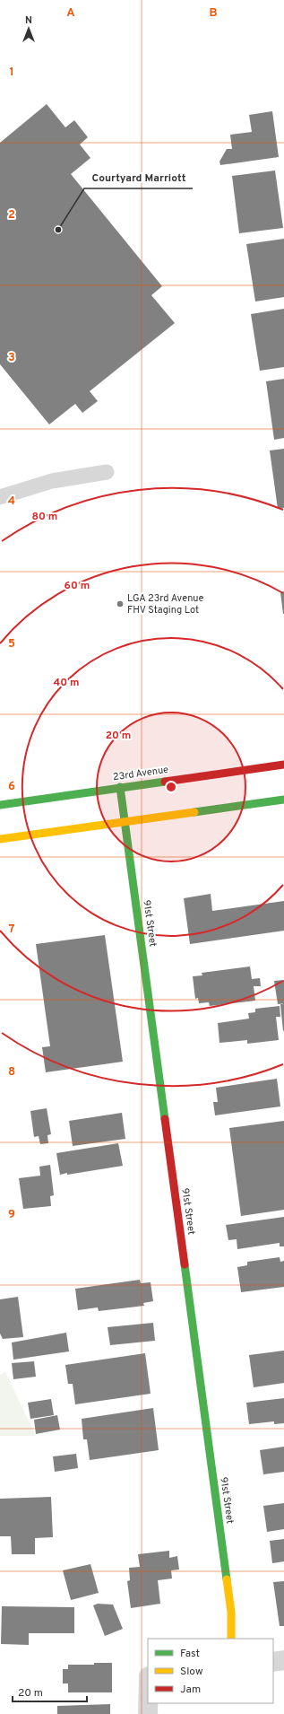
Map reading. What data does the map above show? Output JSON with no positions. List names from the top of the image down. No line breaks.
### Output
{"streets":{"street":["23rd Avenue","91st Street"]},"crossings":[["23rd Avenue","91st Street"]],"places":["Courtyard Marriott","LGA 23rd Avenue FHV Staging Lot"],"legend":["Fast","Slow","Jam"],"scale_bar":"20 m","north":"top","grid":{"columns":["A","B"],"rows":["1","2","3","4","5","6","7","8","9"]},"rings":["80 m","60 m","40 m","20 m"]}
